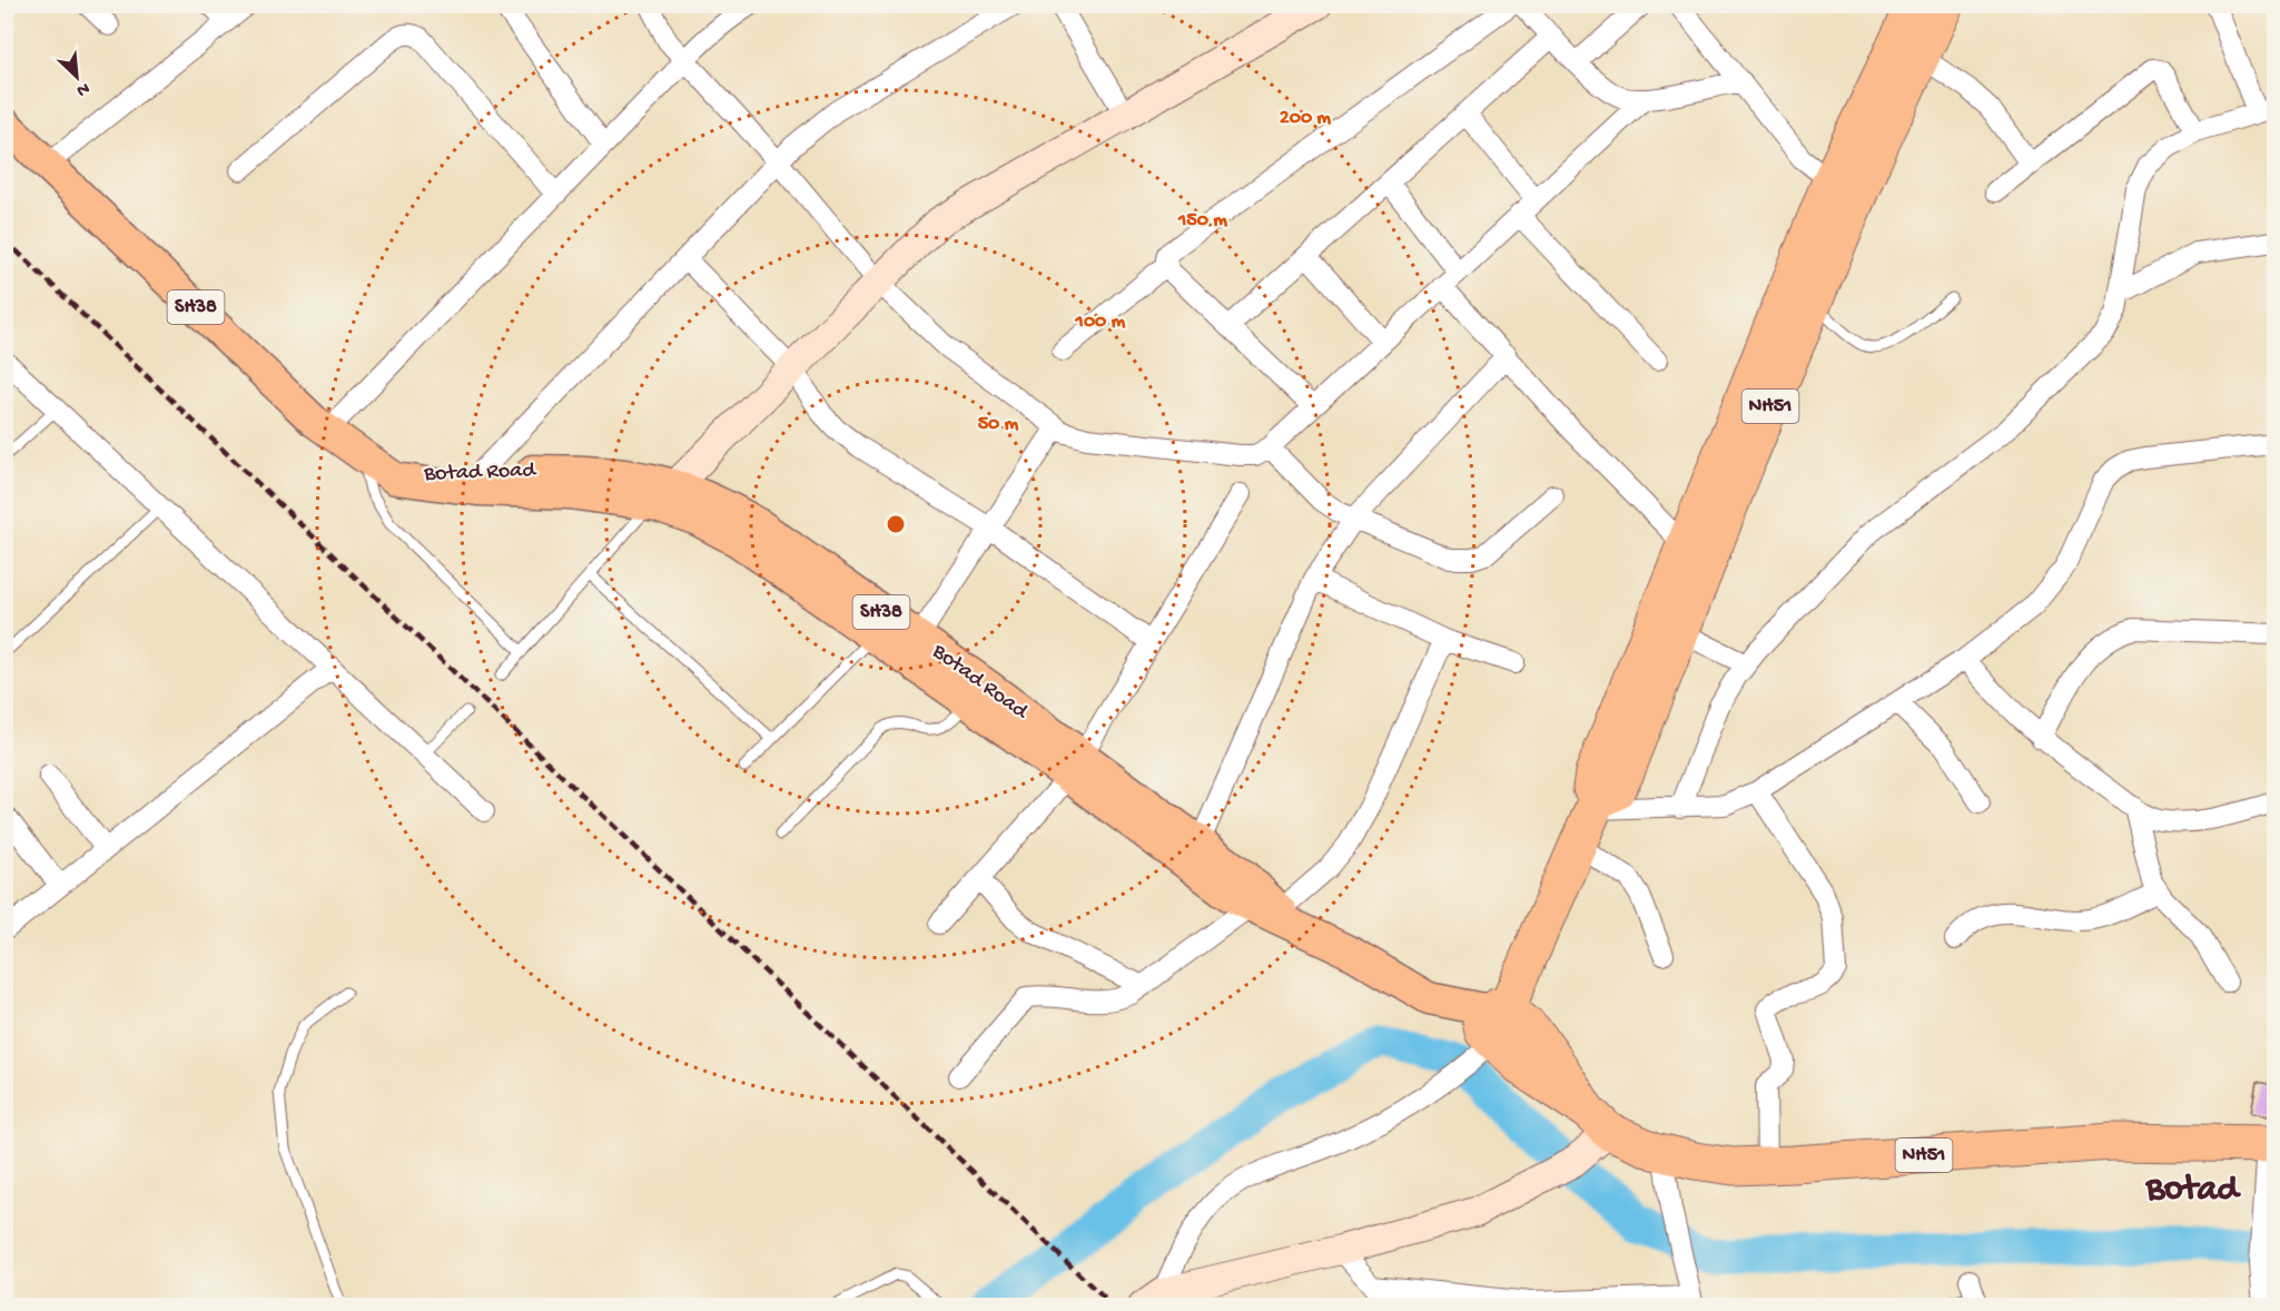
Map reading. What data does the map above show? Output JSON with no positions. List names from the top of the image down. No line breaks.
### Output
{"streets":{"highway":["NH51"],"main road":["SH38","Botad Road"]},"crossings":[["NH51","Botad Road"]],"districts":["Botad"],"north":"bottom right","rings":["200 m","150 m","100 m","50 m"]}
